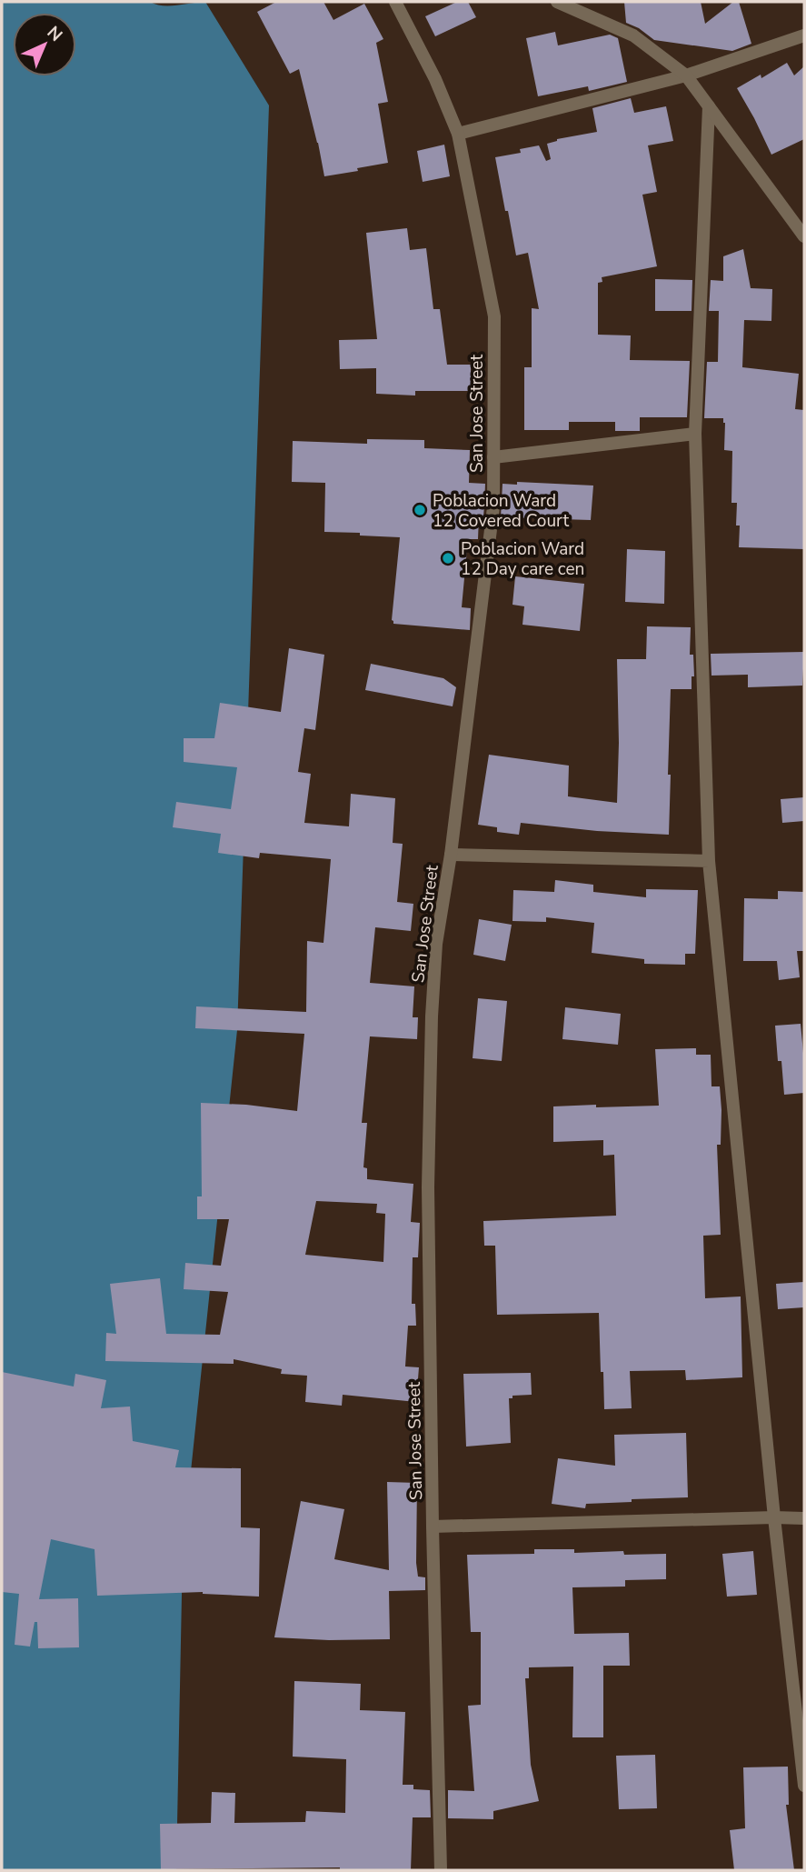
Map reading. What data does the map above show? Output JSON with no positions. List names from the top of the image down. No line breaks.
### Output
{"streets":{"street":["San Jose Street"]},"places":["Poblacion Ward 12 Covered Court","Poblacion Ward 12 Day care cen"],"north":"top right"}
